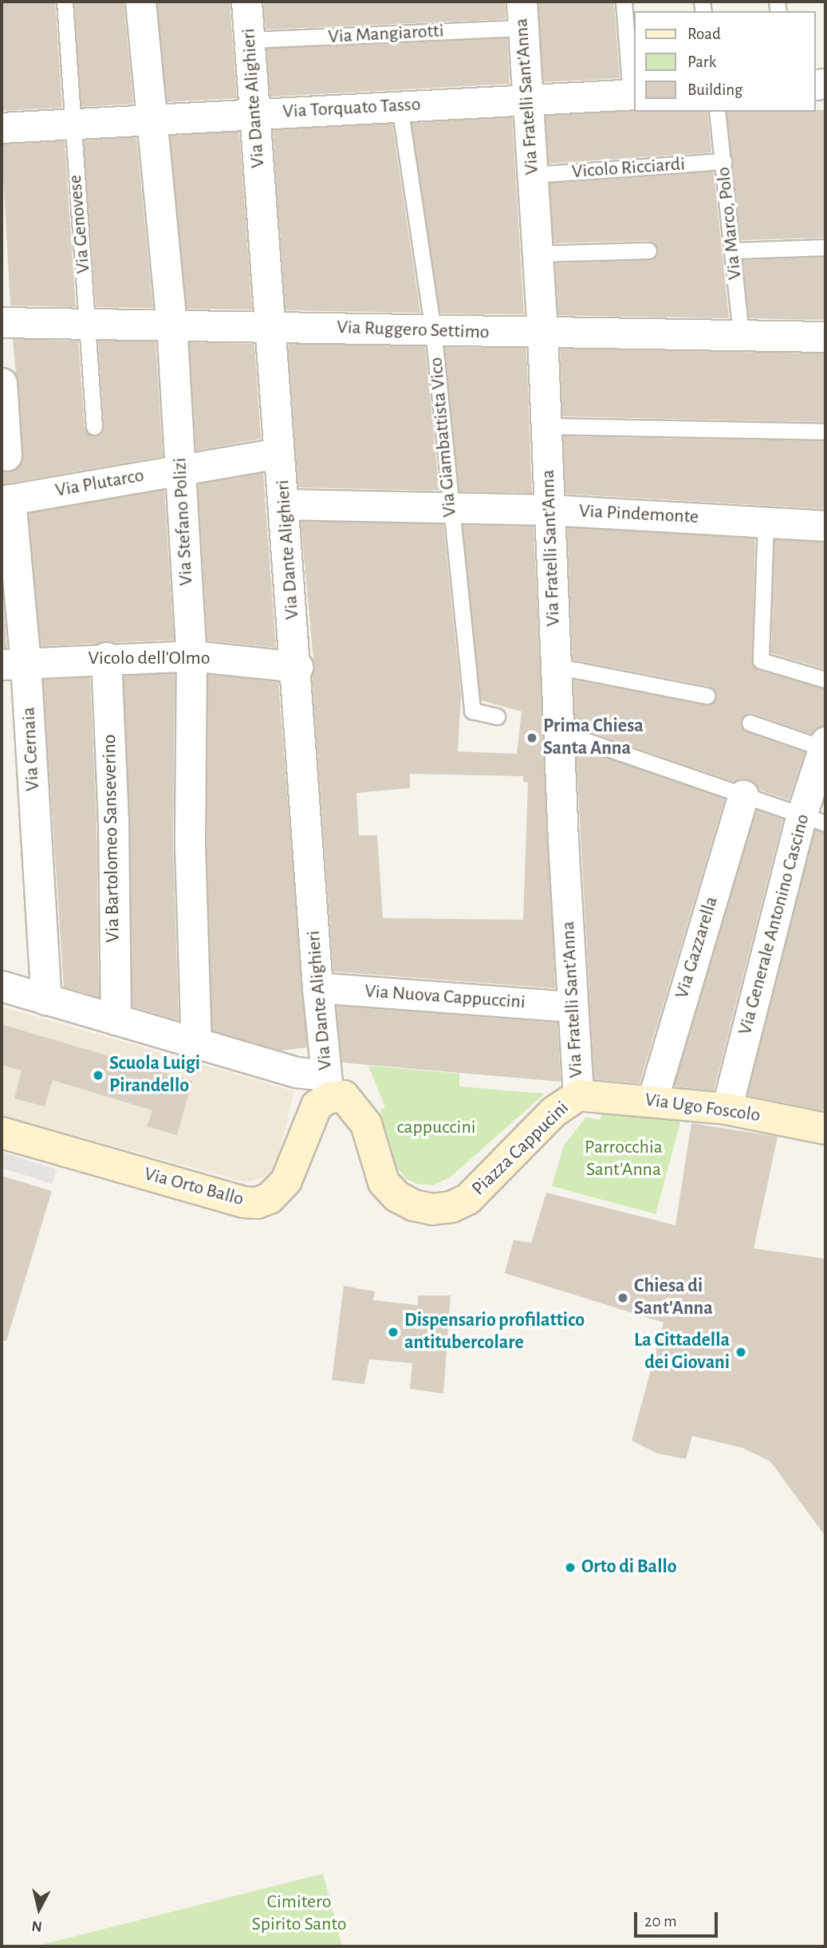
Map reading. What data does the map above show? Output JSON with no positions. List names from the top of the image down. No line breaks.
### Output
{"streets":{"street":["Via Fratelli Sant'Anna","Via Dante Alighieri","Via Torquato Tasso","Via Ruggero Settimo","Via Plutarco","Via Pindemonte","Via Stefano Polizi","Vicolo dell'Olmo","Via Cernaia","Via Bartolomeo Sanseverino","Via Generale Antonino Cascino","Via Gazzarella","Via Nuova Cappuccini","Via Ugo Foscolo","Piazza Cappucini","Via Orto Ballo"],"lane":["Via Mangiarotti","Vicolo Ricciardi","Via Marco, Polo","Via Genovese","Via Giambattista Vico"]},"crossings":[["Via Mangiarotti","Via Fratelli Sant'Anna"],["Via Mangiarotti","Via Dante Alighieri"],["Via Fratelli Sant'Anna","Via Torquato Tasso"],["Via Fratelli Sant'Anna","Vicolo Ricciardi"],["Via Fratelli Sant'Anna","Via Ruggero Settimo"],["Via Fratelli Sant'Anna","Via Pindemonte"],["Via Fratelli Sant'Anna","Via Nuova Cappuccini"],["Via Fratelli Sant'Anna","Via Ugo Foscolo"],["Via Fratelli Sant'Anna","Piazza Cappucini"],["Via Dante Alighieri","Via Torquato Tasso"],["Via Dante Alighieri","Via Ruggero Settimo"],["Via Dante Alighieri","Via Pindemonte"],["Via Dante Alighieri","Vicolo dell'Olmo"],["Via Dante Alighieri","Via Nuova Cappuccini"],["Via Dante Alighieri","Piazza Cappucini"],["Via Dante Alighieri","Via Orto Ballo"],["Via Torquato Tasso","Via Genovese"],["Via Torquato Tasso","Via Giambattista Vico"],["Via Torquato Tasso","Via Stefano Polizi"],["Vicolo Ricciardi","Via Marco, Polo"],["Via Marco, Polo","Via Ruggero Settimo"],["Via Genovese","Via Ruggero Settimo"],["Via Ruggero Settimo","Via Giambattista Vico"],["Via Ruggero Settimo","Via Stefano Polizi"],["Via Giambattista Vico","Via Pindemonte"],["Via Plutarco","Via Stefano Polizi"],["Via Plutarco","Via Cernaia"],["Via Stefano Polizi","Vicolo dell'Olmo"],["Vicolo dell'Olmo","Via Cernaia"],["Vicolo dell'Olmo","Via Bartolomeo Sanseverino"],["Via Generale Antonino Cascino","Via Ugo Foscolo"],["Via Gazzarella","Via Ugo Foscolo"],["Via Ugo Foscolo","Piazza Cappucini"],["Piazza Cappucini","Via Orto Ballo"]],"parks":["cappuccini","Parrocchia Sant'Anna","Cimitero Spirito Santo"],"places":["Prima Chiesa Santa Anna","Scuola Luigi Pirandello","Chiesa di Sant'Anna","Dispensario profilattico antitubercolare","La Cittadella dei Giovani","Orto di Ballo"],"legend":["Road","Park","Building"],"scale_bar":"20 m","north":"bottom"}
